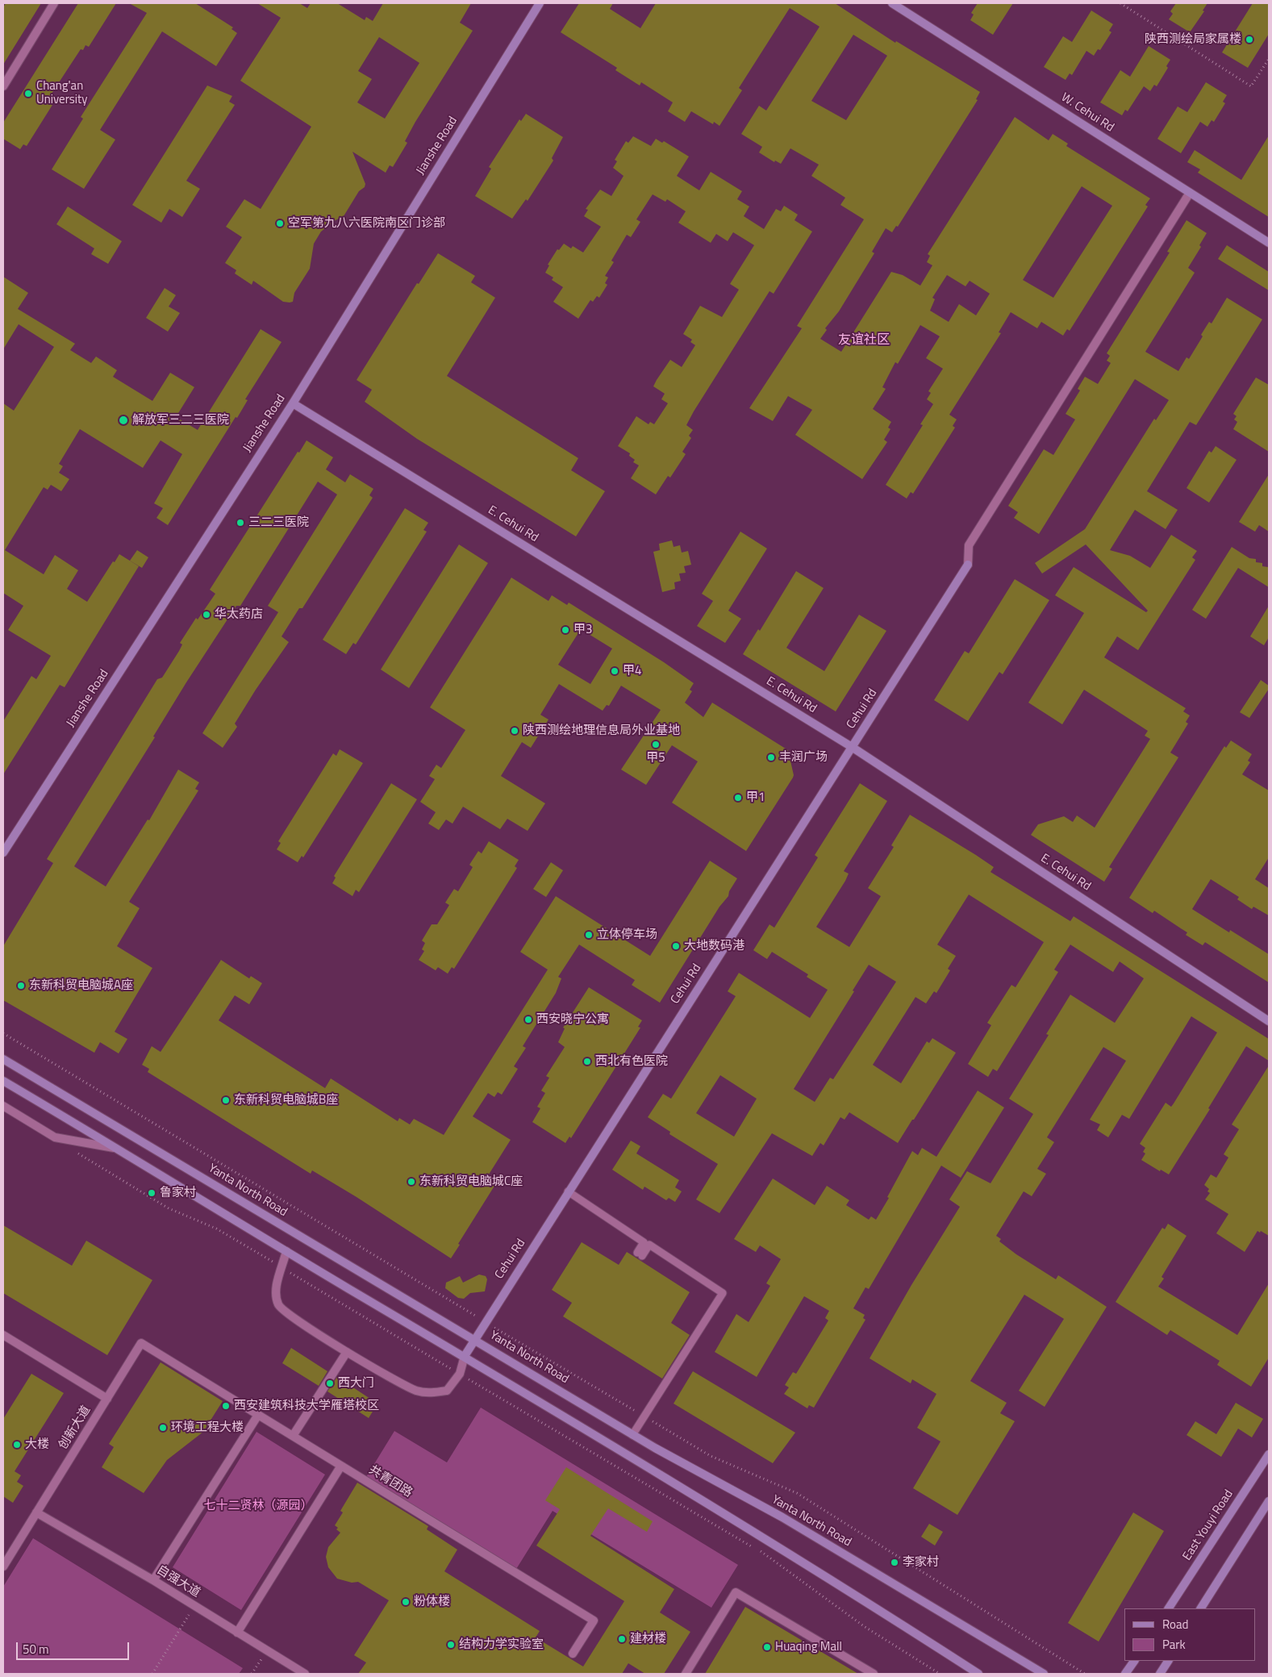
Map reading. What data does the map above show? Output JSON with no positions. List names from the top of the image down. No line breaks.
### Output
{"streets":{"street":["W. Cehui Rd","Jianshe Road","E. Cehui Rd","Cehui Rd","Yanta North Road","创新大道","共青团路","East Youyi Road","自强大道"]},"crossings":[["W. Cehui Rd","Cehui Rd"],["Jianshe Road","E. Cehui Rd"],["E. Cehui Rd","Cehui Rd"],["Cehui Rd","Yanta North Road"],["创新大道","共青团路"],["创新大道","自强大道"]],"districts":["友谊社区"],"parks":["七十二贤林（源园）"],"places":["陕西测绘局家属楼","Chang'an University","空军第九八六医院南区门诊部","解放军三二三医院","三二三医院","华太药店","甲3","甲4","陕西测绘地理信息局外业基地","甲5","丰润广场","甲1","立体停车场","大地数码港","东新科贸电脑城A座","西安晓宁公寓","西北有色医院","东新科贸电脑城B座","东新科贸电脑城C座","鲁家村","西大门","西安建筑科技大学雁塔校区","环境工程大楼","大楼","李家村","粉体楼","建材楼","结构力学实验室","Huaqing Mall"],"legend":["Road","Park"],"scale_bar":"50 m"}
